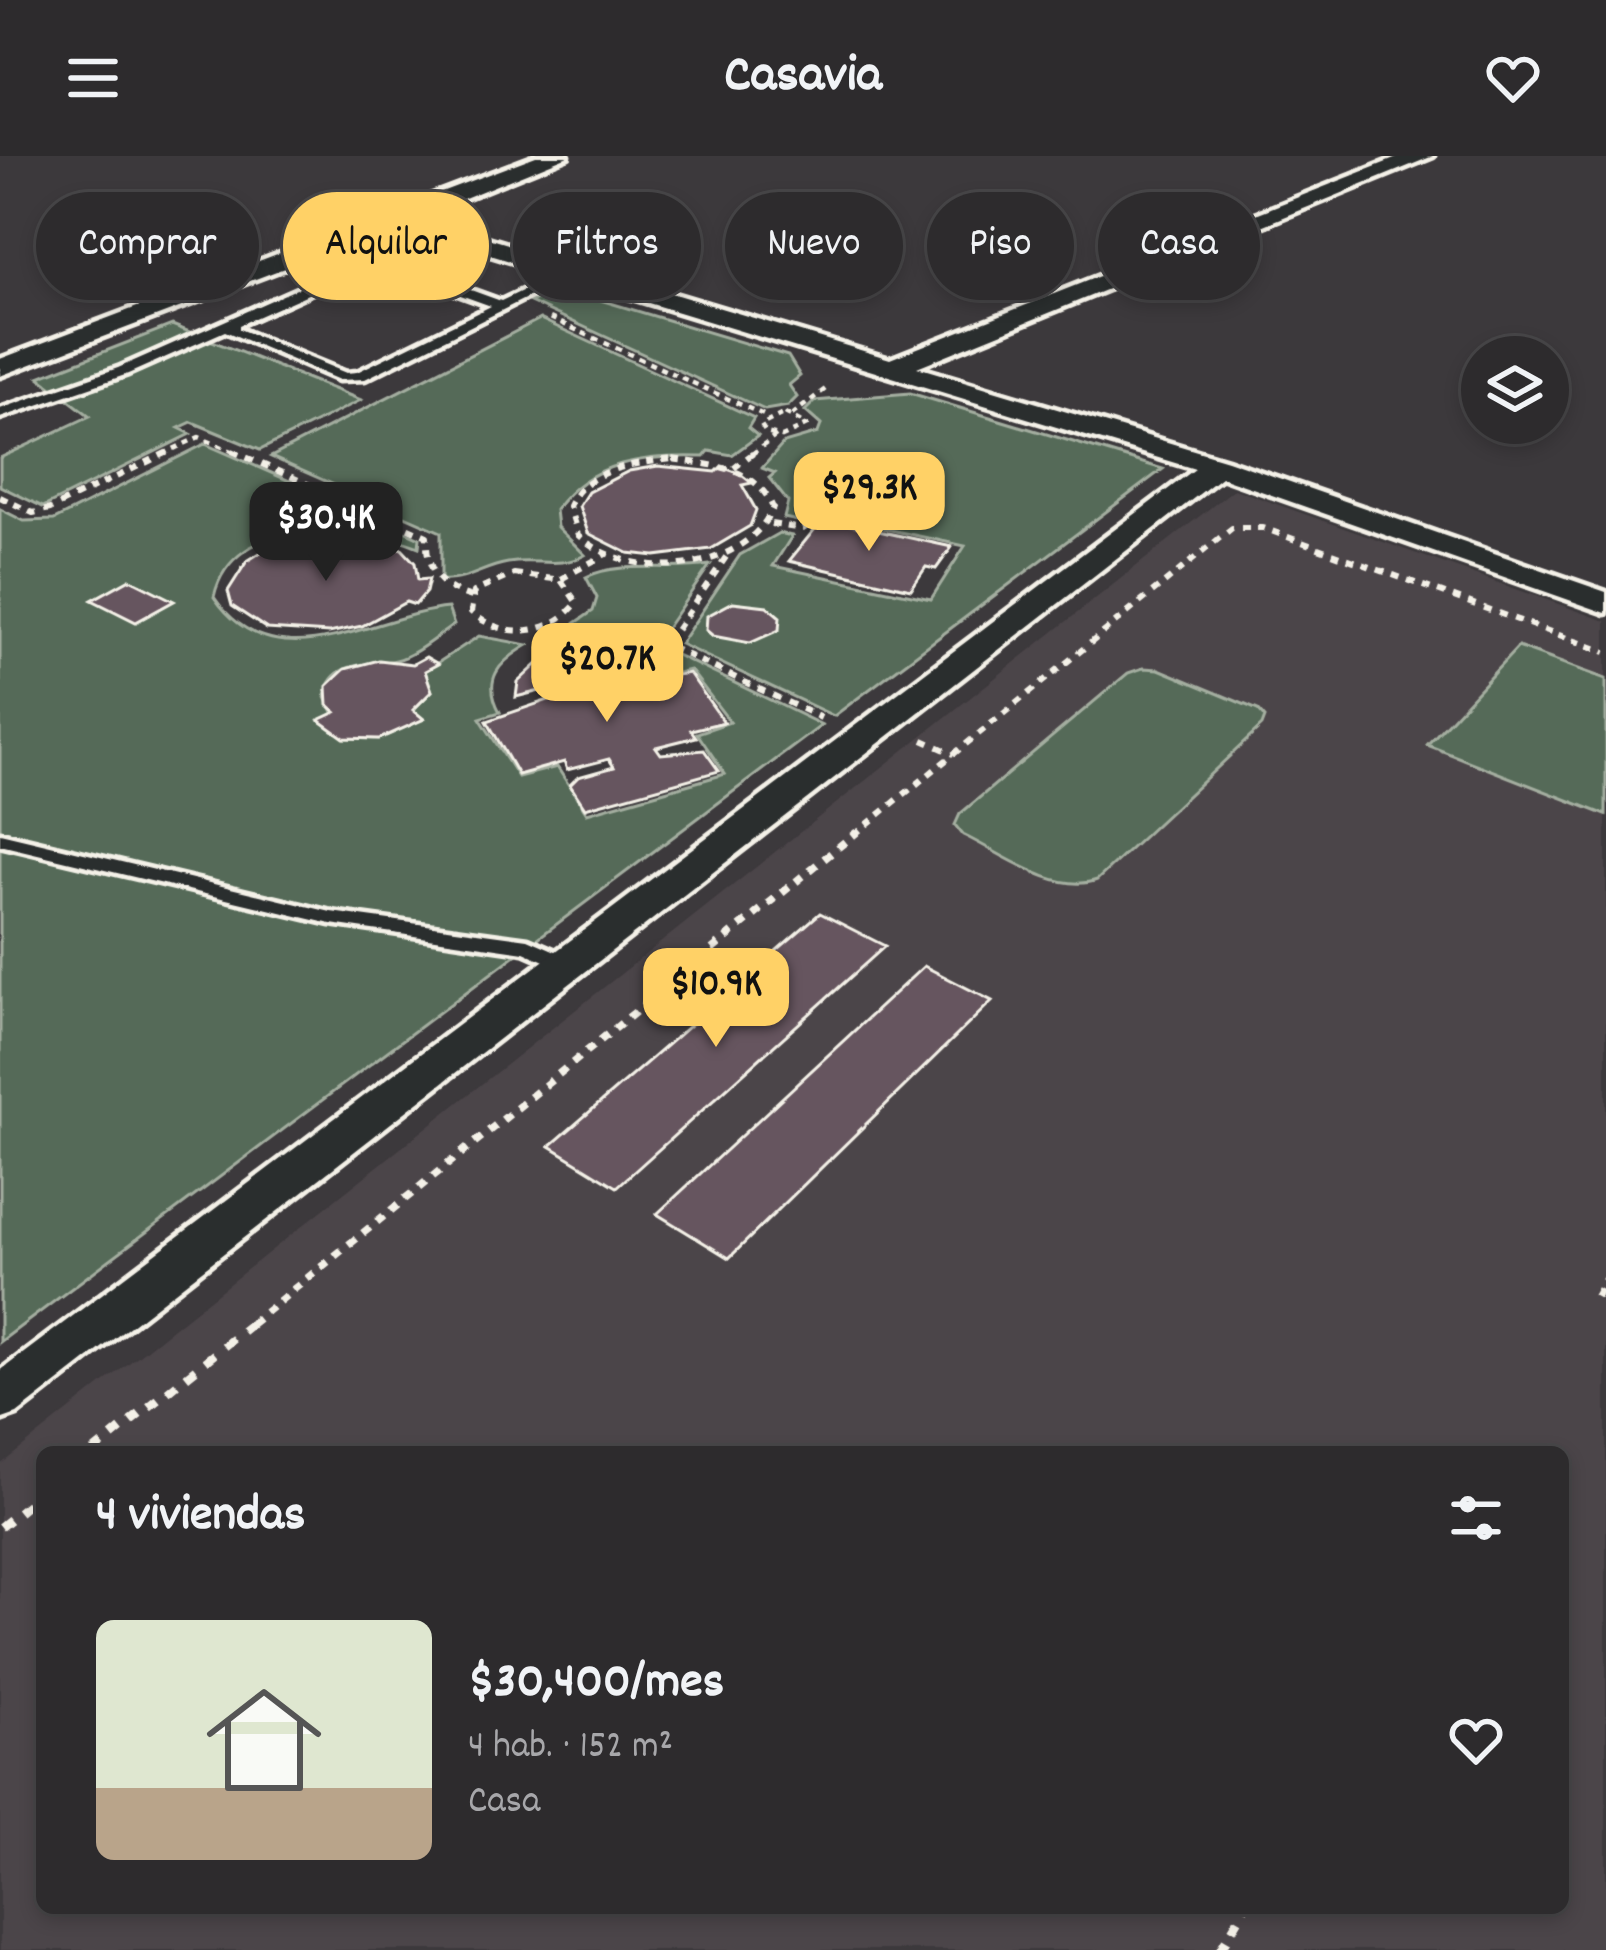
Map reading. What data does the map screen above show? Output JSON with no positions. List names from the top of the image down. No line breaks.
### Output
{"page":{"header":"Casavia","chip":["Comprar","Alquilar","Filtros","Nuevo","Piso","Casa"],"price":["$29.3K","$30.4K","$20.7K","$10.9K"],"heading":"4 viviendas","list":[{"name":"$30,400/mes","note":"4 hab. · 152 m² · Casa"}]}}
